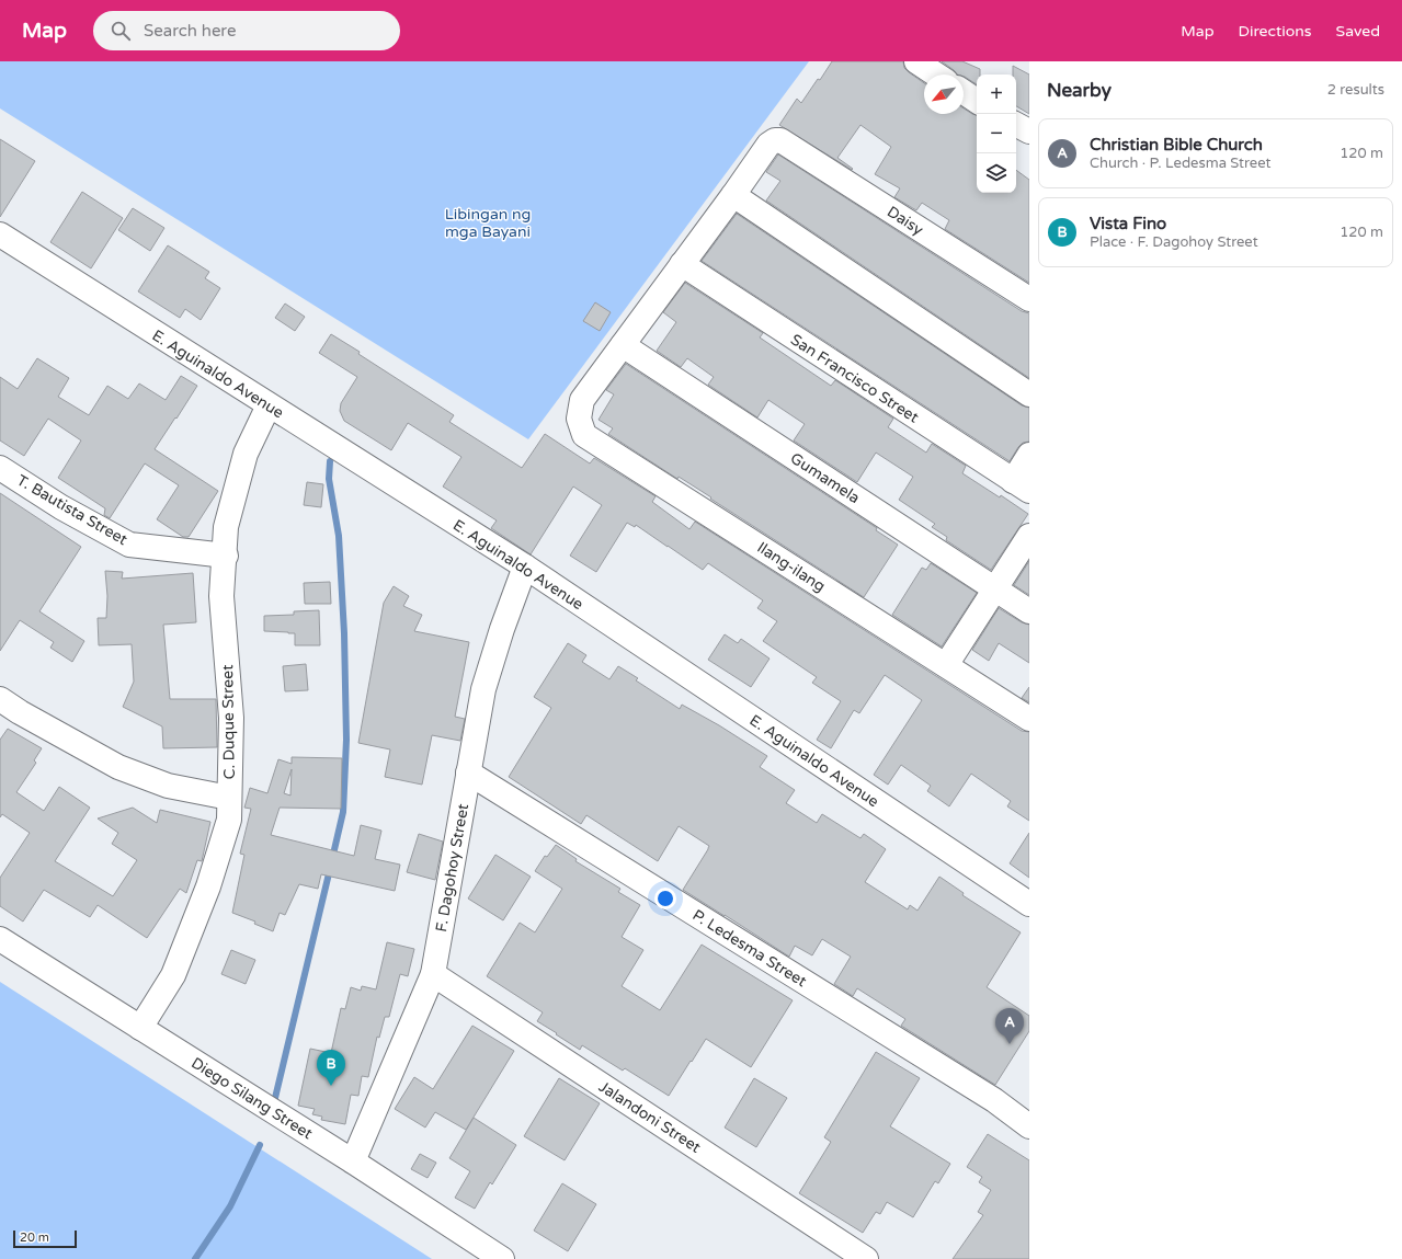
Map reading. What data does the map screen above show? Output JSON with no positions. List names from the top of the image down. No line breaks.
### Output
{"streets":{"street":["Daisy","E. Aguinaldo Avenue","San Francisco Street","Gumamela","T. Bautista Street","Ilang-ilang","C. Duque Street","F. Dagohoy Street","P. Ledesma Street","Diego Silang Street","Jalandoni Street"]},"crossings":[["E. Aguinaldo Avenue","C. Duque Street"],["E. Aguinaldo Avenue","F. Dagohoy Street"],["Gumamela","Ilang-ilang"],["T. Bautista Street","C. Duque Street"],["C. Duque Street","Diego Silang Street"],["F. Dagohoy Street","P. Ledesma Street"],["F. Dagohoy Street","Diego Silang Street"],["F. Dagohoy Street","Jalandoni Street"]],"parks":["Libingan ng mga Bayani"],"scale_bar":"20 m","north":"bottom left","page":{"header":"Map","search":"Search here","nav":["Map","Directions","Saved"],"heading":["Nearby","2 results"],"map_buttons":["+","−"],"list":[{"mark":"A","name":"Christian Bible Church","note":"Church · P. Ledesma Street","value":"120 m"},{"mark":"B","name":"Vista Fino","note":"Place · F. Dagohoy Street","value":"120 m"}],"pins":["A","B"],"scale":"20 m"}}
